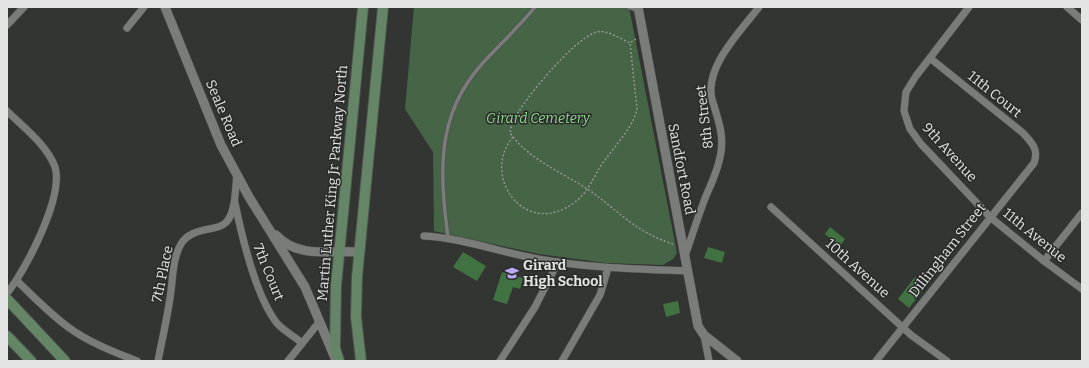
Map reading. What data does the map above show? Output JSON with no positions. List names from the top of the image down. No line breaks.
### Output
{"streets":{"main road":["Martin Luther King Jr Parkway North"],"street":["11th Court","Seale Road","8th Street","9th Avenue","Sandfort Road","11th Avenue","Dillingham Street","10th Avenue","7th Court","7th Place"]},"crossings":[["11th Court","9th Avenue"],["11th Court","Dillingham Street"],["Seale Road","Martin Luther King Jr Parkway North"],["Seale Road","7th Place"],["8th Street","Sandfort Road"],["9th Avenue","11th Avenue"],["9th Avenue","Dillingham Street"],["11th Avenue","Dillingham Street"],["Dillingham Street","10th Avenue"],["7th Court","7th Place"]],"parks":["Girard Cemetery"],"places":{"school or university":["Girard High School"]}}
